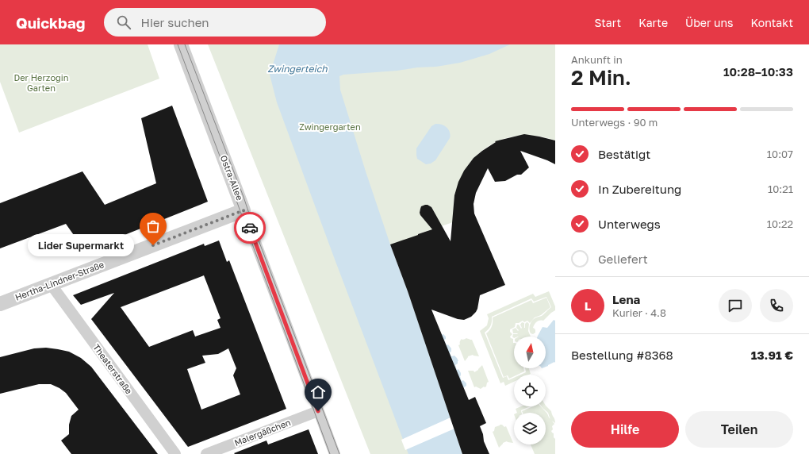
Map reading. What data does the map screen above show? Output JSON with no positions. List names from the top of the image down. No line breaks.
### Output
{"streets":{"street":["Ostra-Allee","Hertha-Lindner-Straße","Theaterstraße","Malergäßchen"]},"crossings":[["Ostra-Allee","Hertha-Lindner-Straße"],["Ostra-Allee","Malergäßchen"],["Hertha-Lindner-Straße","Theaterstraße"]],"water":["Zwingerteich"],"parks":["Der Herzogin Garten","Zwingergarten"],"places":["Lider Supermarkt"],"north":"top","page":{"header":"Quickbag","search":"Hier suchen","nav":["Start","Karte","Über uns","Kontakt"],"heading":["2 Min.","Ankunft in","10:28–10:33"],"panel":["Lena","Kurier · 4.8","Bestellung #8368","13.91 €"],"bar":"Unterwegs · 90 m","list":[["Bestätigt","10:07"],["In Zubereitung","10:21"],["Unterwegs","10:22"],"Geliefert"],"bubble":"Lider Supermarkt","round":"L","buttons":["Hilfe","Teilen"]}}
